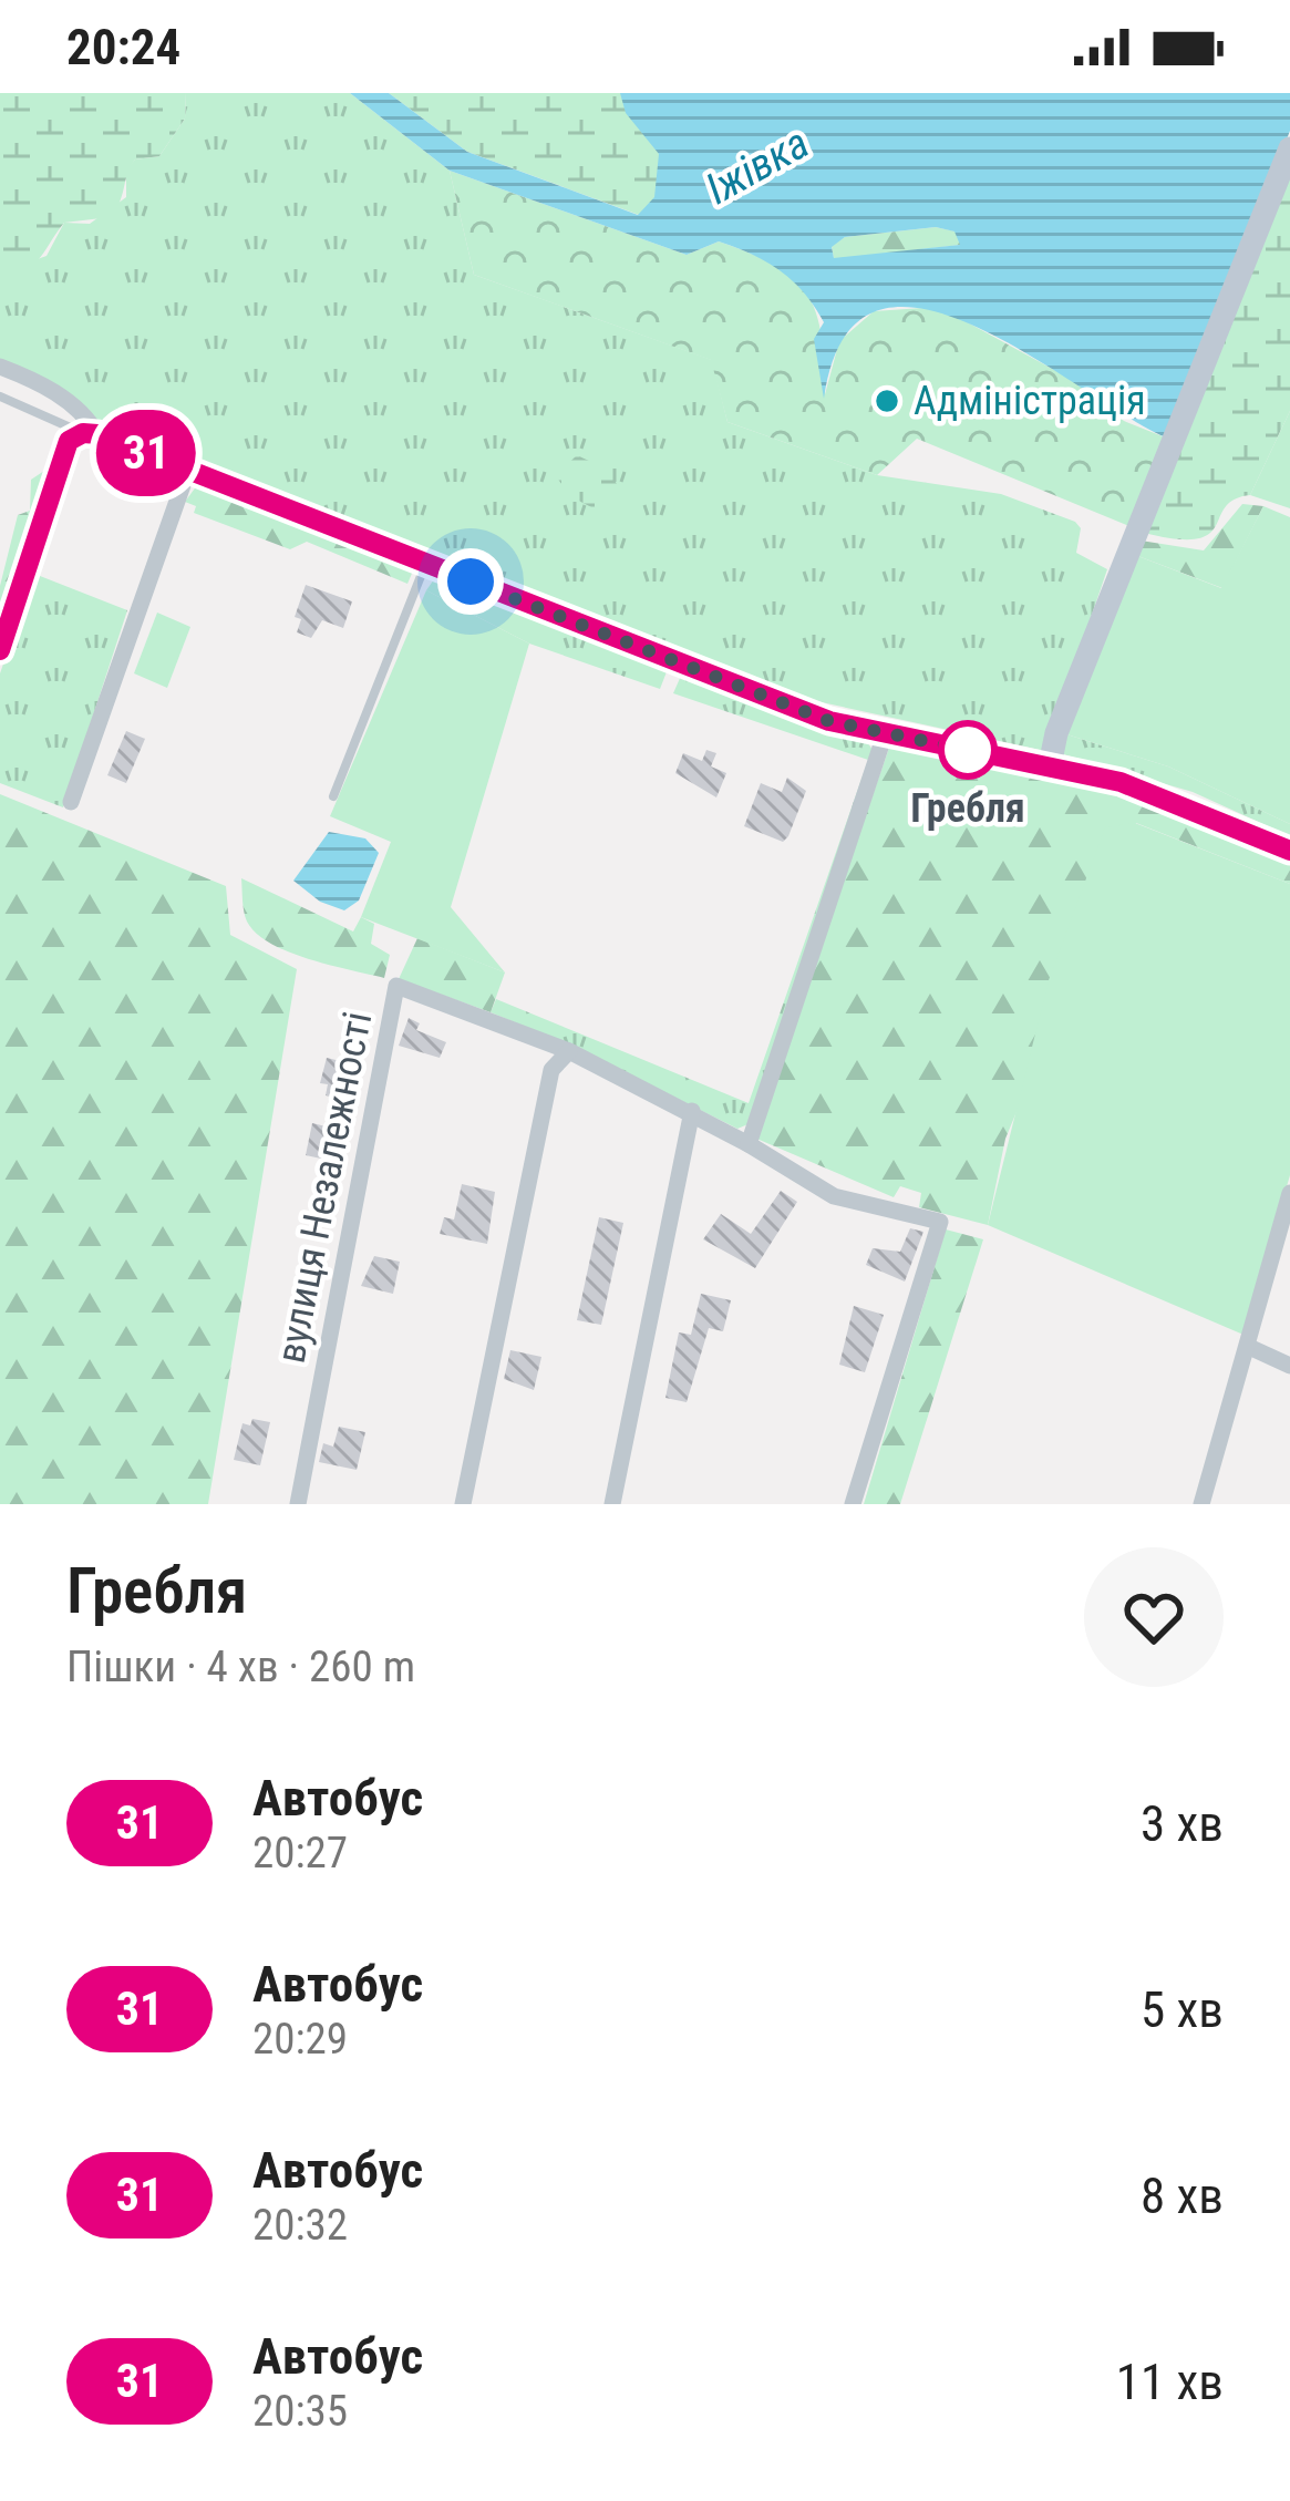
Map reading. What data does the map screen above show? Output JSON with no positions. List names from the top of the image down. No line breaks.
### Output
{"streets":{"street":["вулиця Незалежності"]},"water":["Іжівка"],"places":["Адміністрація","Гребля"],"lines":["bus line 31"],"page":{"status":"20:24","on_map":"31","heading":["Гребля","Пішки · 4 хв · 260 m"],"list":[{"mark":"31","name":"Автобус","note":"20:27","value":"3 хв"},{"mark":"31","name":"Автобус","note":"20:29","value":"5 хв"},{"mark":"31","name":"Автобус","note":"20:32","value":"8 хв"},{"mark":"31","name":"Автобус","note":"20:35","value":"11 хв"}]}}
